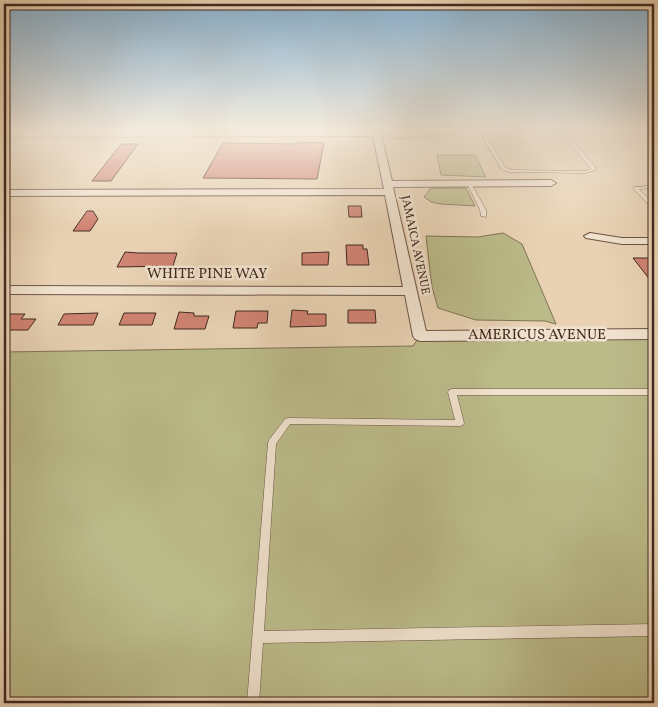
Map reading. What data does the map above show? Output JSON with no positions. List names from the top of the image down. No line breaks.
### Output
{"streets":{"street":["JAMAICA AVENUE","WHITE PINE WAY","AMERICUS AVENUE"]},"crossings":[["JAMAICA AVENUE","WHITE PINE WAY"],["JAMAICA AVENUE","AMERICUS AVENUE"]]}
